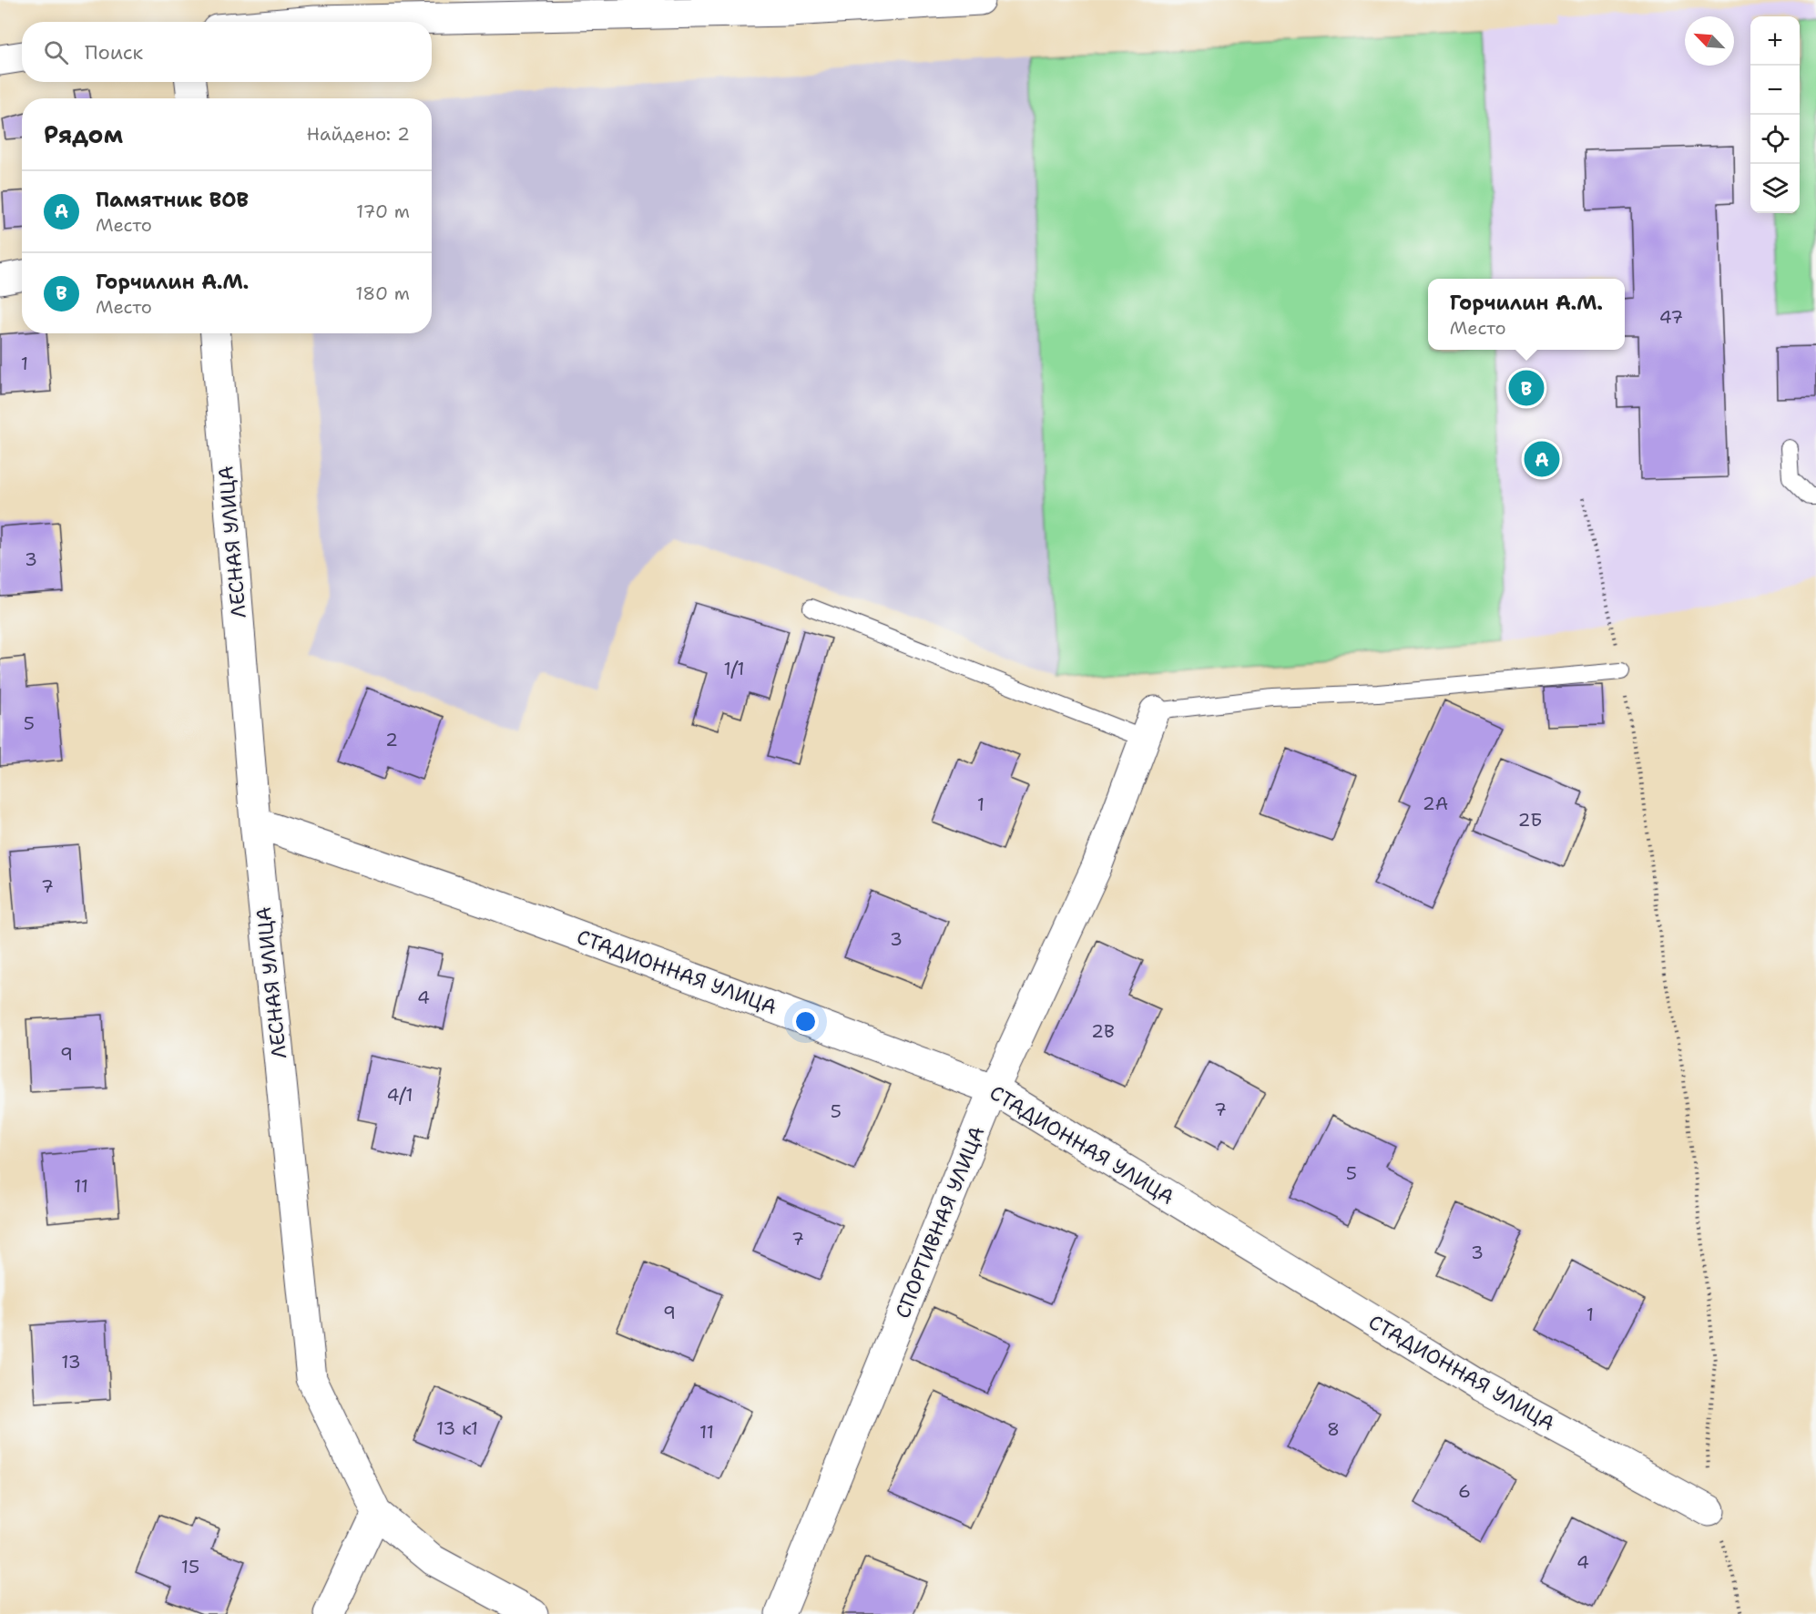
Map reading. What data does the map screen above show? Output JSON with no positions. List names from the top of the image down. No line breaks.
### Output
{"streets":{"street":["ЛЕСНАЯ УЛИЦА","СТАДИОННАЯ УЛИЦА","СПОРТИВНАЯ УЛИЦА"]},"crossings":[["ЛЕСНАЯ УЛИЦА","СТАДИОННАЯ УЛИЦА"],["СТАДИОННАЯ УЛИЦА","СПОРТИВНАЯ УЛИЦА"]],"house_numbers":["47","1","3","1/1","5","2","2А","1","2Б","7","3","4","2В","9","4/1","7","5","5","11","7","3","9","1","13","13 к1","8","11","6","4","15"],"north":"top left","page":{"map_buttons":["+","−"],"search":"Поиск","heading":["Рядом","Найдено: 2"],"list":[{"mark":"A","name":"Памятник ВОВ","note":"Место","value":"170 m"},{"mark":"B","name":"Горчилин А.М.","note":"Место","value":"180 m"}],"popup":["Горчилин А.М.","Место"],"pins":["B","A"]}}
